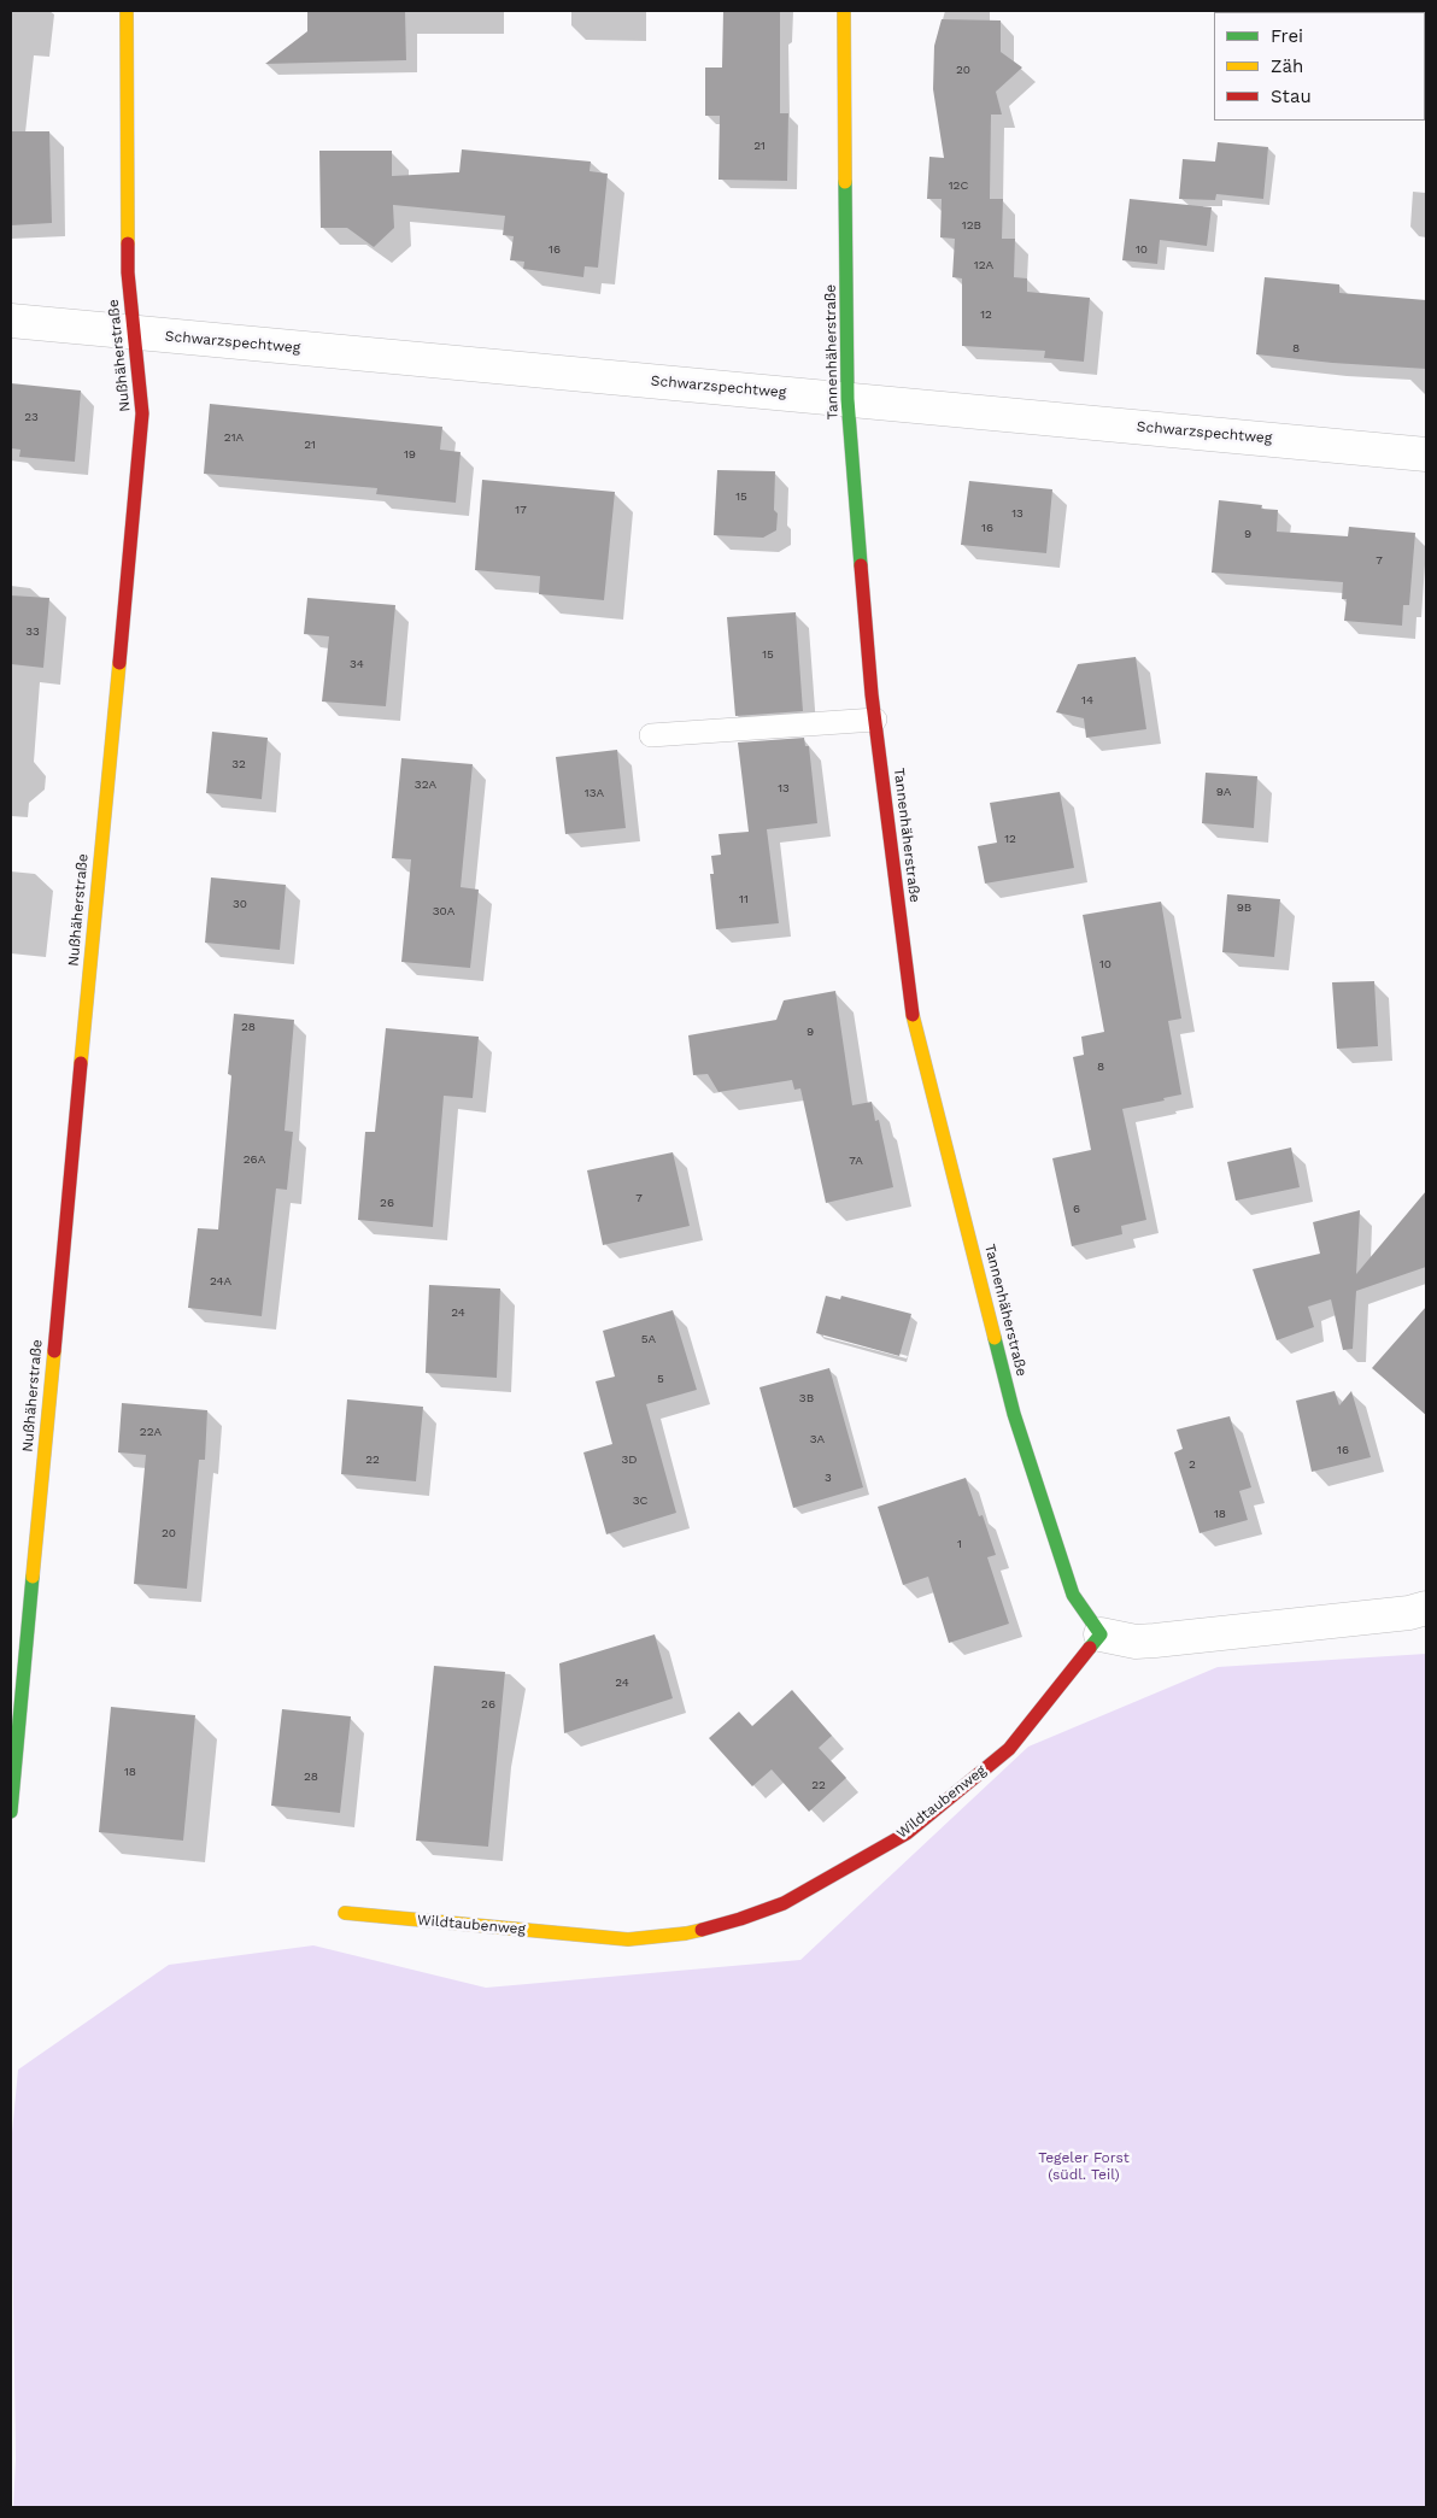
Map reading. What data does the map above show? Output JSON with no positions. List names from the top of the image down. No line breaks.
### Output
{"streets":{"street":["Schwarzspechtweg","Tannenhäherstraße","Nußhäherstraße","Wildtaubenweg"]},"crossings":[["Schwarzspechtweg","Tannenhäherstraße"],["Schwarzspechtweg","Nußhäherstraße"],["Tannenhäherstraße","Wildtaubenweg"]],"parks":["Tegeler Forst (südl. Teil)"],"house_numbers":["20","21","12C","12B","16","10","12A","12","8","23","21A","21","19","15","17","13","16","9","7","33","15","34","14","32","32A","13","9A","13A","12","11","30","9B","30A","10","28","9","8","26A","7A","7","26","6","24A","24","5A","5","3B","22A","3A","16","22","3D","2","3","3C","18","20","1","24","26","18","28","22"],"legend":["Frei","Zäh","Stau"]}
